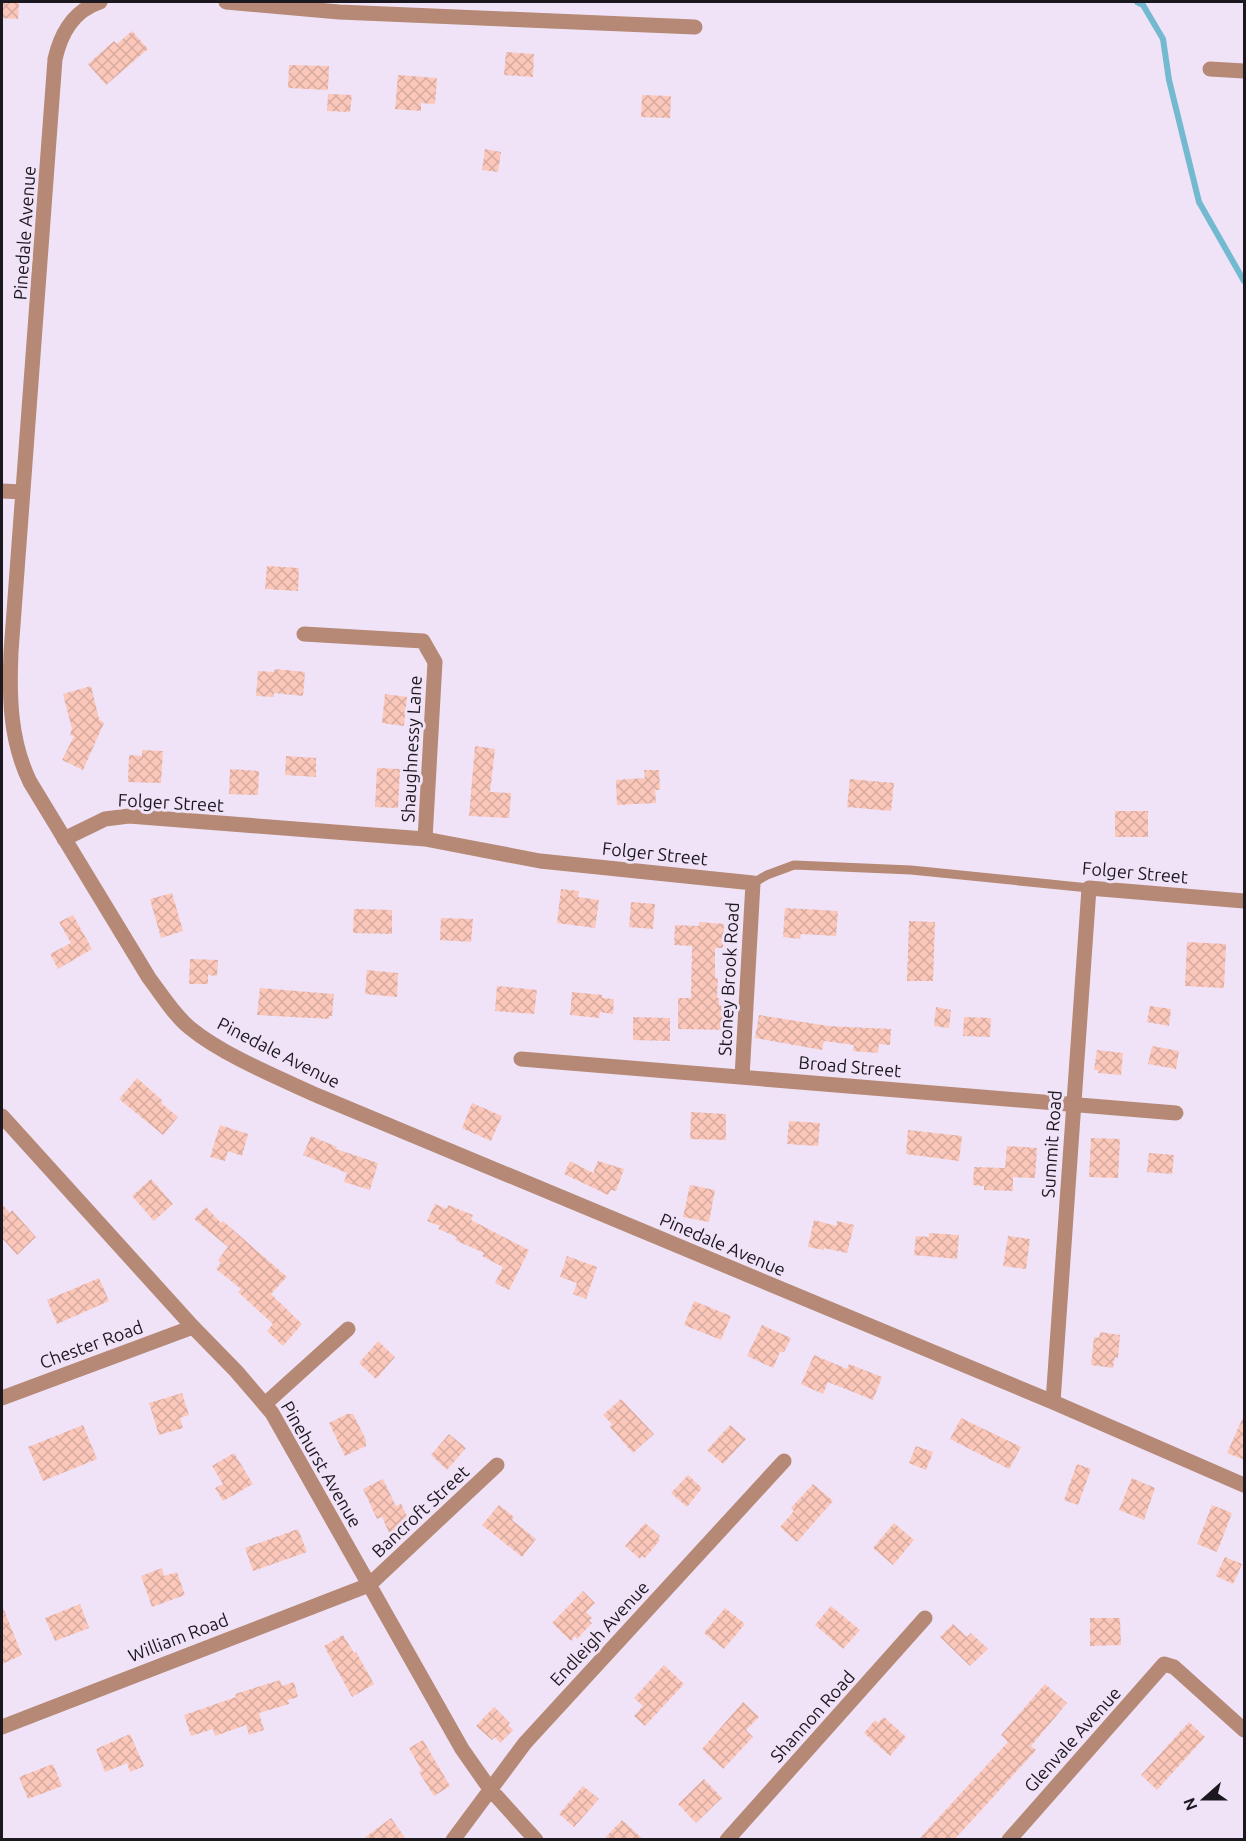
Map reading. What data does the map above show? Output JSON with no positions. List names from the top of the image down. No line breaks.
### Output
{"streets":{"street":["Pinedale Avenue","Shaughnessy Lane","Folger Street","Stoney Brook Road","Broad Street","Summit Road","Chester Road","Pinehurst Avenue","Bancroft Street","Endleigh Avenue","William Road","Shannon Road","Glenvale Avenue"]},"crossings":[["Pinedale Avenue","Folger Street"],["Pinedale Avenue","Summit Road"],["Shaughnessy Lane","Folger Street"],["Folger Street","Stoney Brook Road"],["Folger Street","Summit Road"],["Stoney Brook Road","Broad Street"],["Broad Street","Summit Road"],["Chester Road","Pinehurst Avenue"],["Pinehurst Avenue","Bancroft Street"],["Pinehurst Avenue","Endleigh Avenue"],["Pinehurst Avenue","William Road"],["Bancroft Street","William Road"]],"north":"left"}
